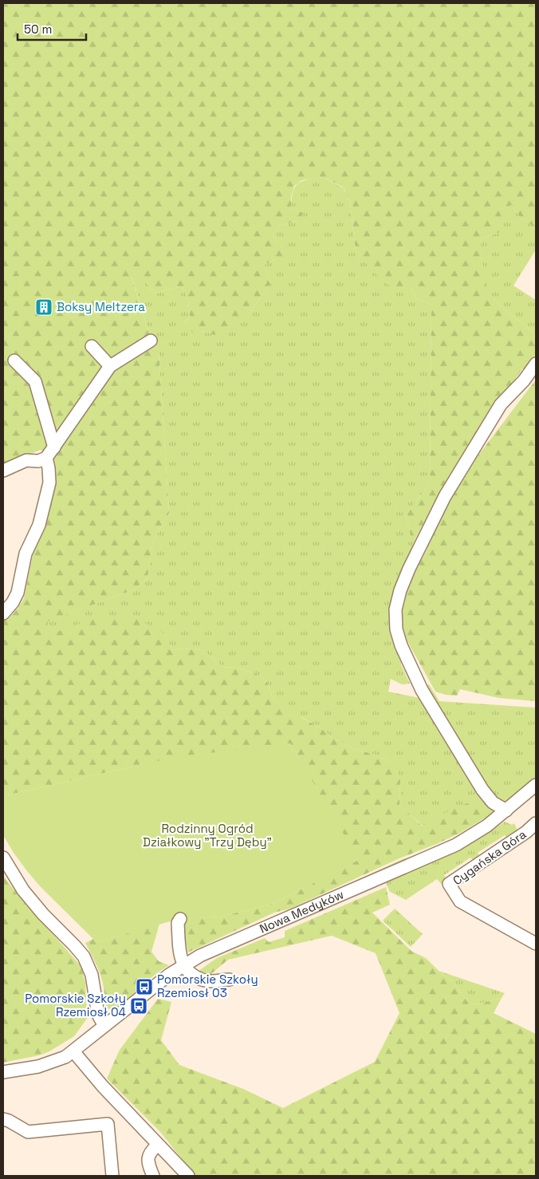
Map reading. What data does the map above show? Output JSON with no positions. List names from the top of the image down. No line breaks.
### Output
{"streets":{"street":["Cygańska Góra","Nowa Medyków"]},"parks":["Rodzinny Ogród Działkowy \"Trzy Dęby\""],"places":{"building":["Boksy Meltzera"],"bus stop":["Pomorskie Szkoły Rzemiosł 03","Pomorskie Szkoły Rzemiosł 04"]},"scale_bar":"50 m"}
